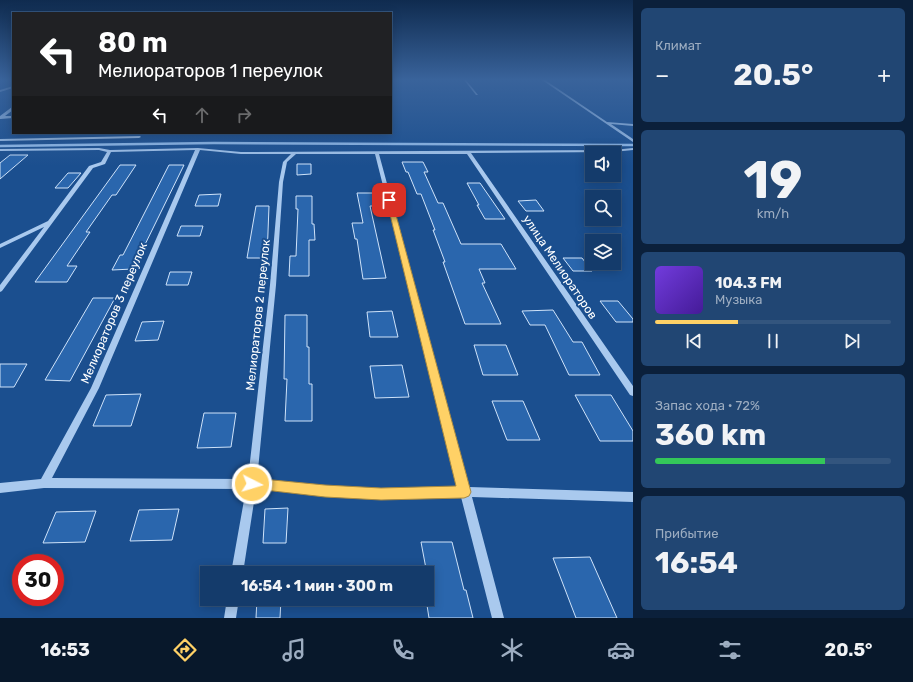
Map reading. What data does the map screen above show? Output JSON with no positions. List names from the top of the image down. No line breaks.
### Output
{"streets":{"street":["улица Мелиораторов","Мелиораторов 3 переулок","Мелиораторов 2 переулок"]},"page":{"tile":["Климат",["19","km/h"],["Запас хода · 72%","360 km"],["Прибытие","16:54"]],"turn":["80 m","Мелиораторов 1 переулок"],"heat":["−","20.5°","+"],"song":["104.3 FM","Музыка"],"limit":"30","trip":"16:54 · 1 мин · 300 m","tabs":["16:53","20.5°"]}}
